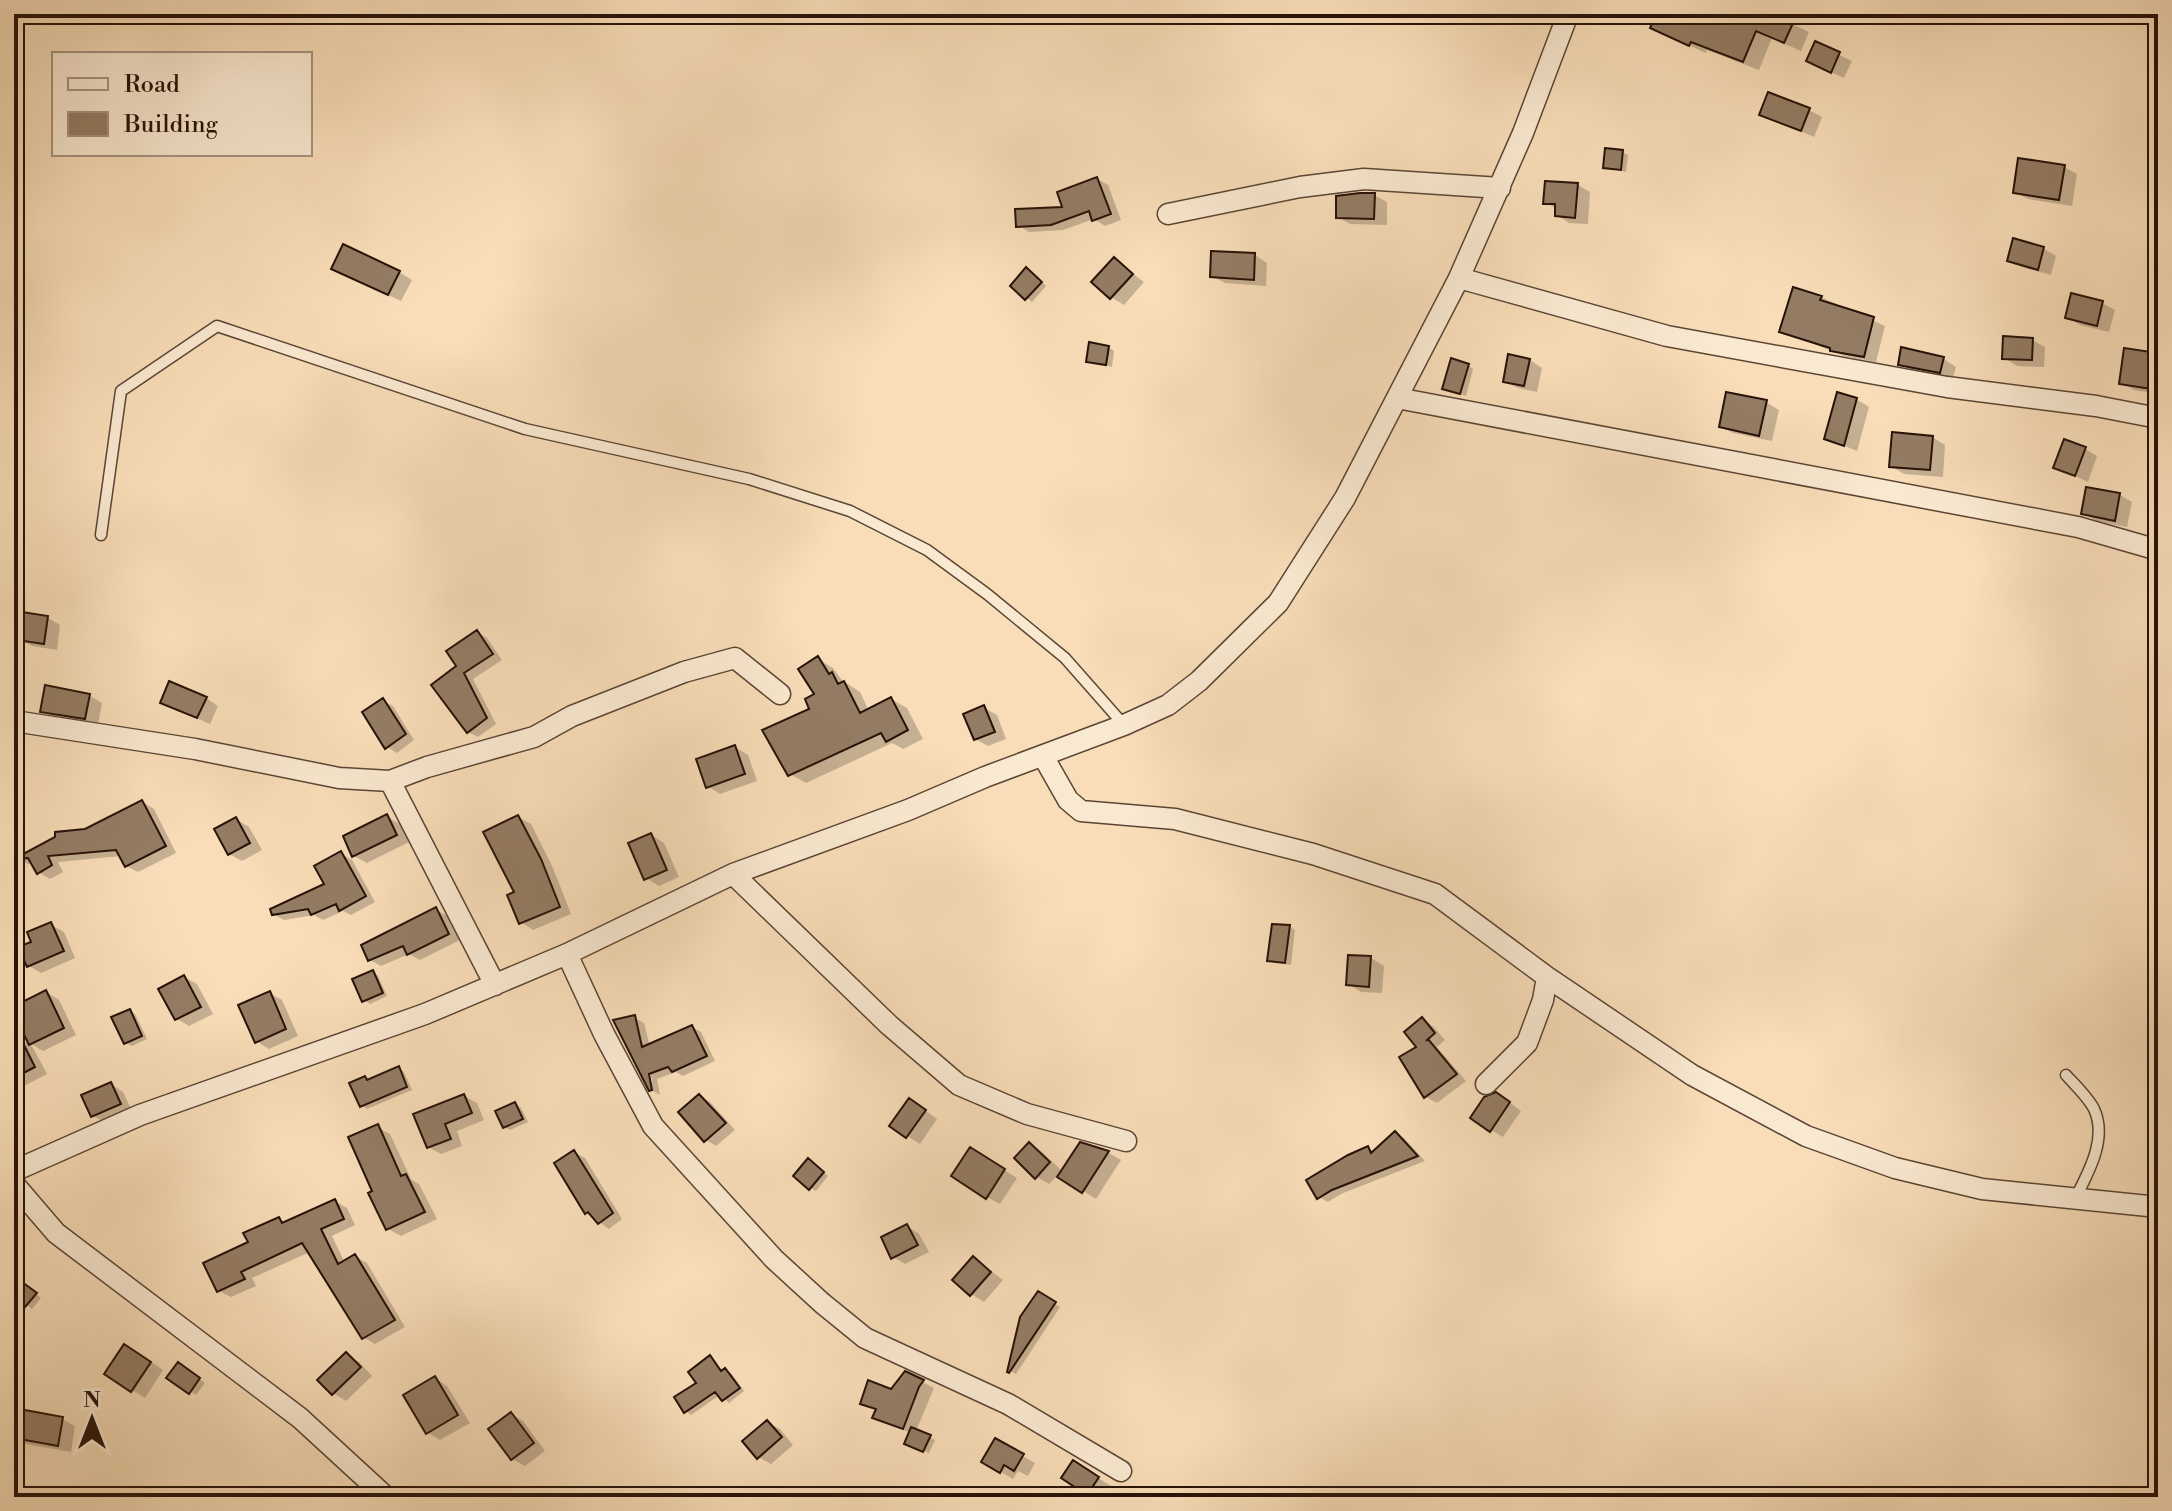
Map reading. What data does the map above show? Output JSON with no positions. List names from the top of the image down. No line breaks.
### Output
{"legend":["Road","Building"],"north":"top"}
